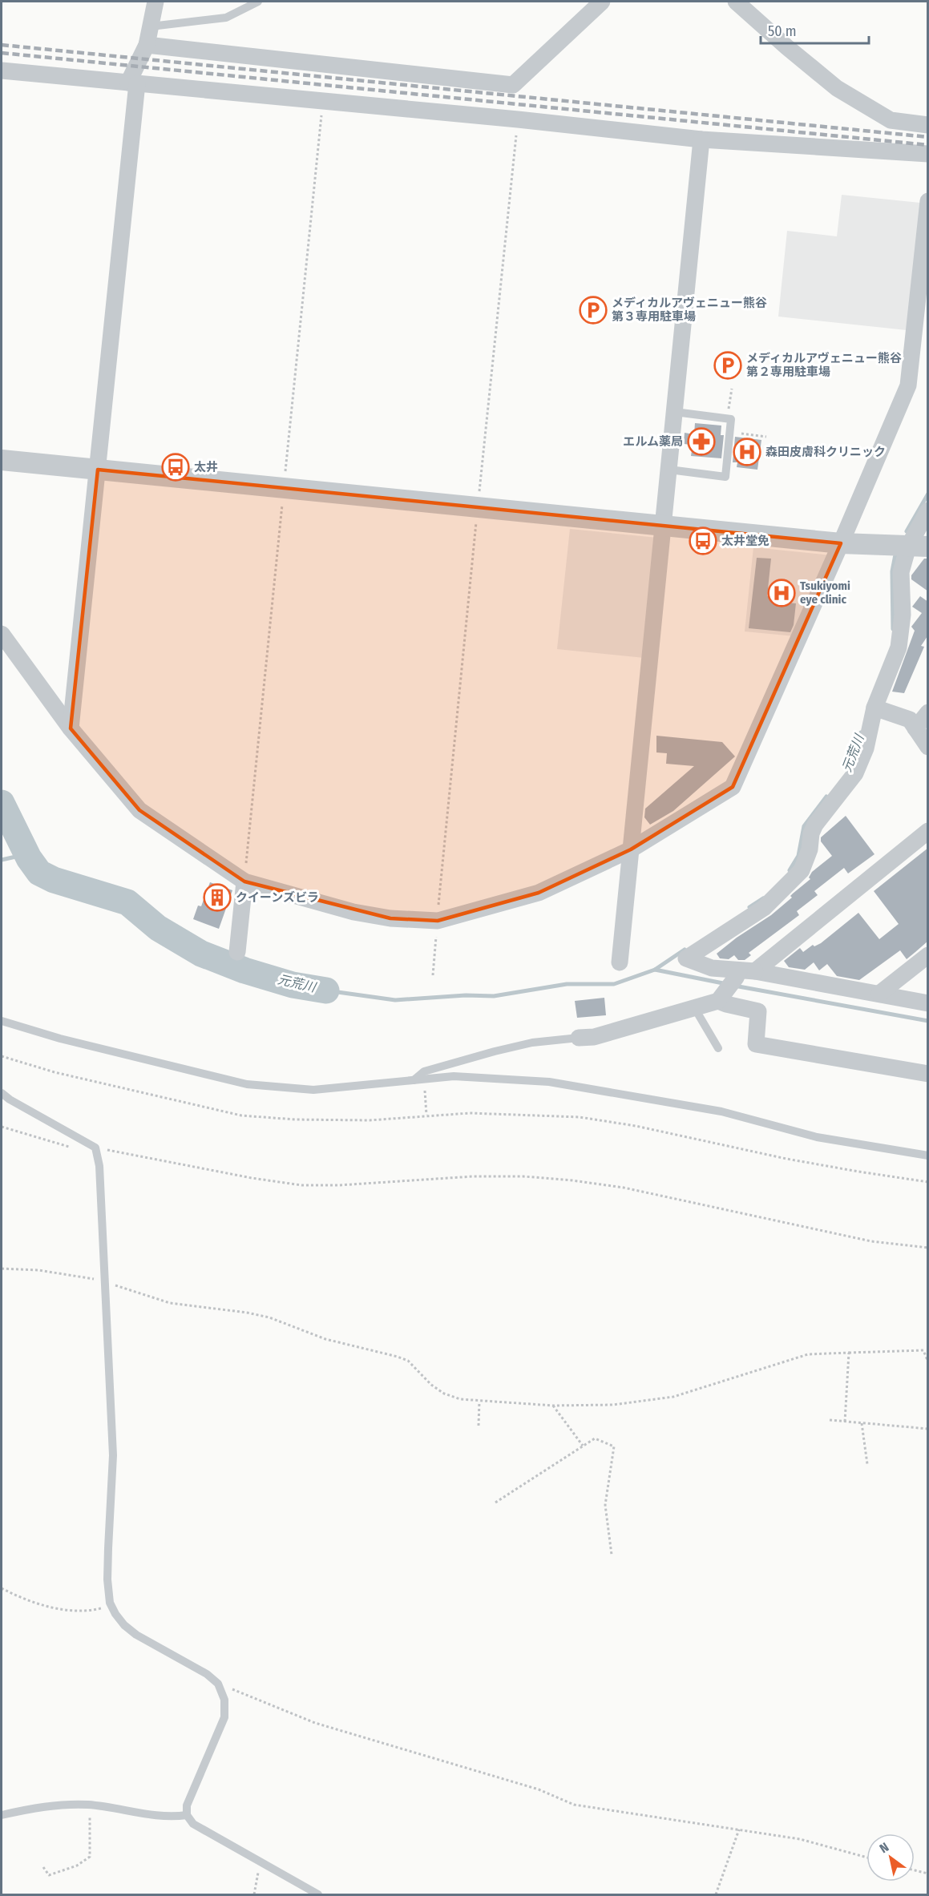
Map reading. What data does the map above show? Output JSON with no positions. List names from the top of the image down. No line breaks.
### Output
{"water":["元荒川"],"places":{"parking":["メディカルアヴェニュー熊谷 第３専用駐車場","メディカルアヴェニュー熊谷 第２専用駐車場"],"pharmacy":["エルム薬局"],"hospital":["森田皮膚科クリニック","Tsukiyomi eye clinic"],"bus stop":["太井","太井堂免"],"building":["クイーンズビラ"]},"scale_bar":"50 m","north":"top left"}
